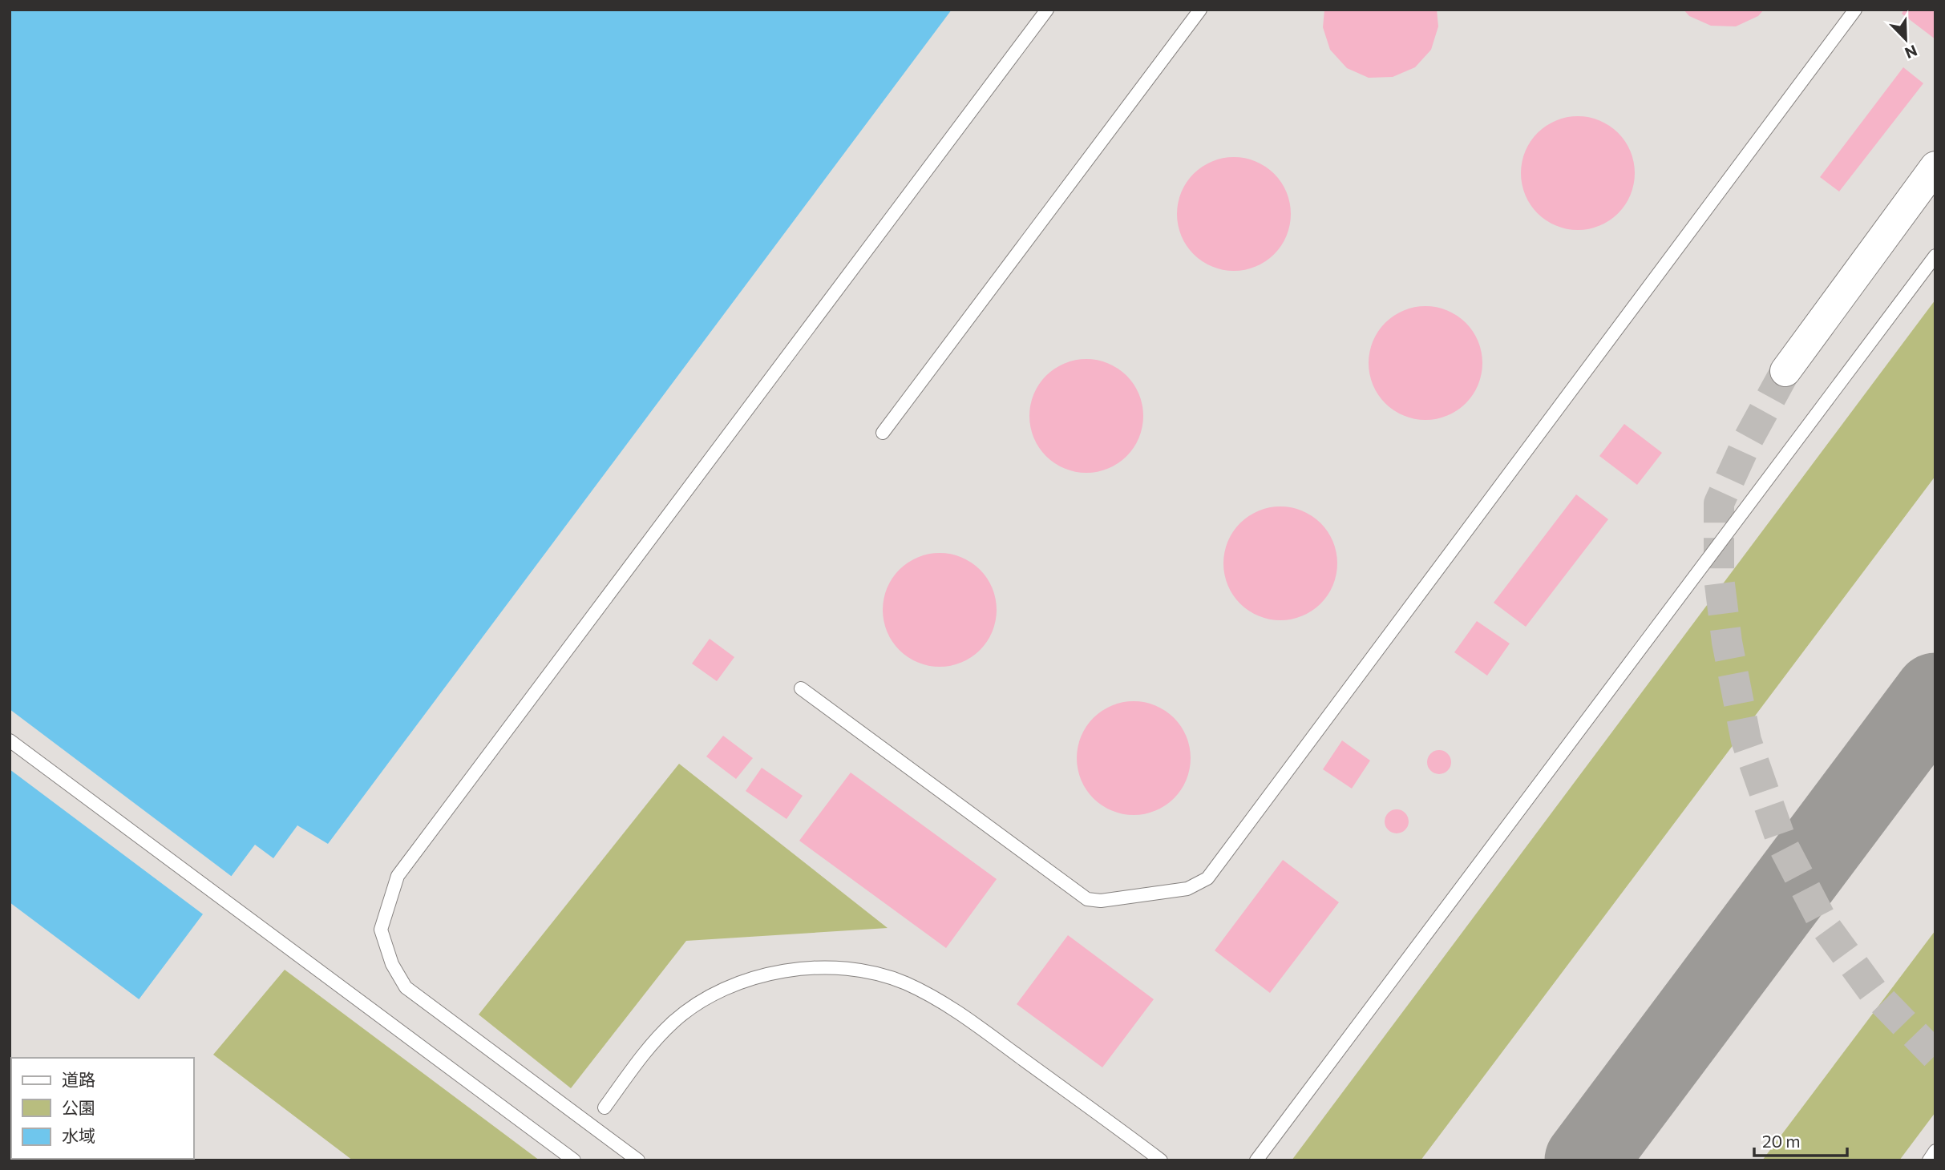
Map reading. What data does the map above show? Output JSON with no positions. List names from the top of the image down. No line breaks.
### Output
{"legend":["道路","公園","水域"],"scale_bar":"20 m","north":"bottom right"}
